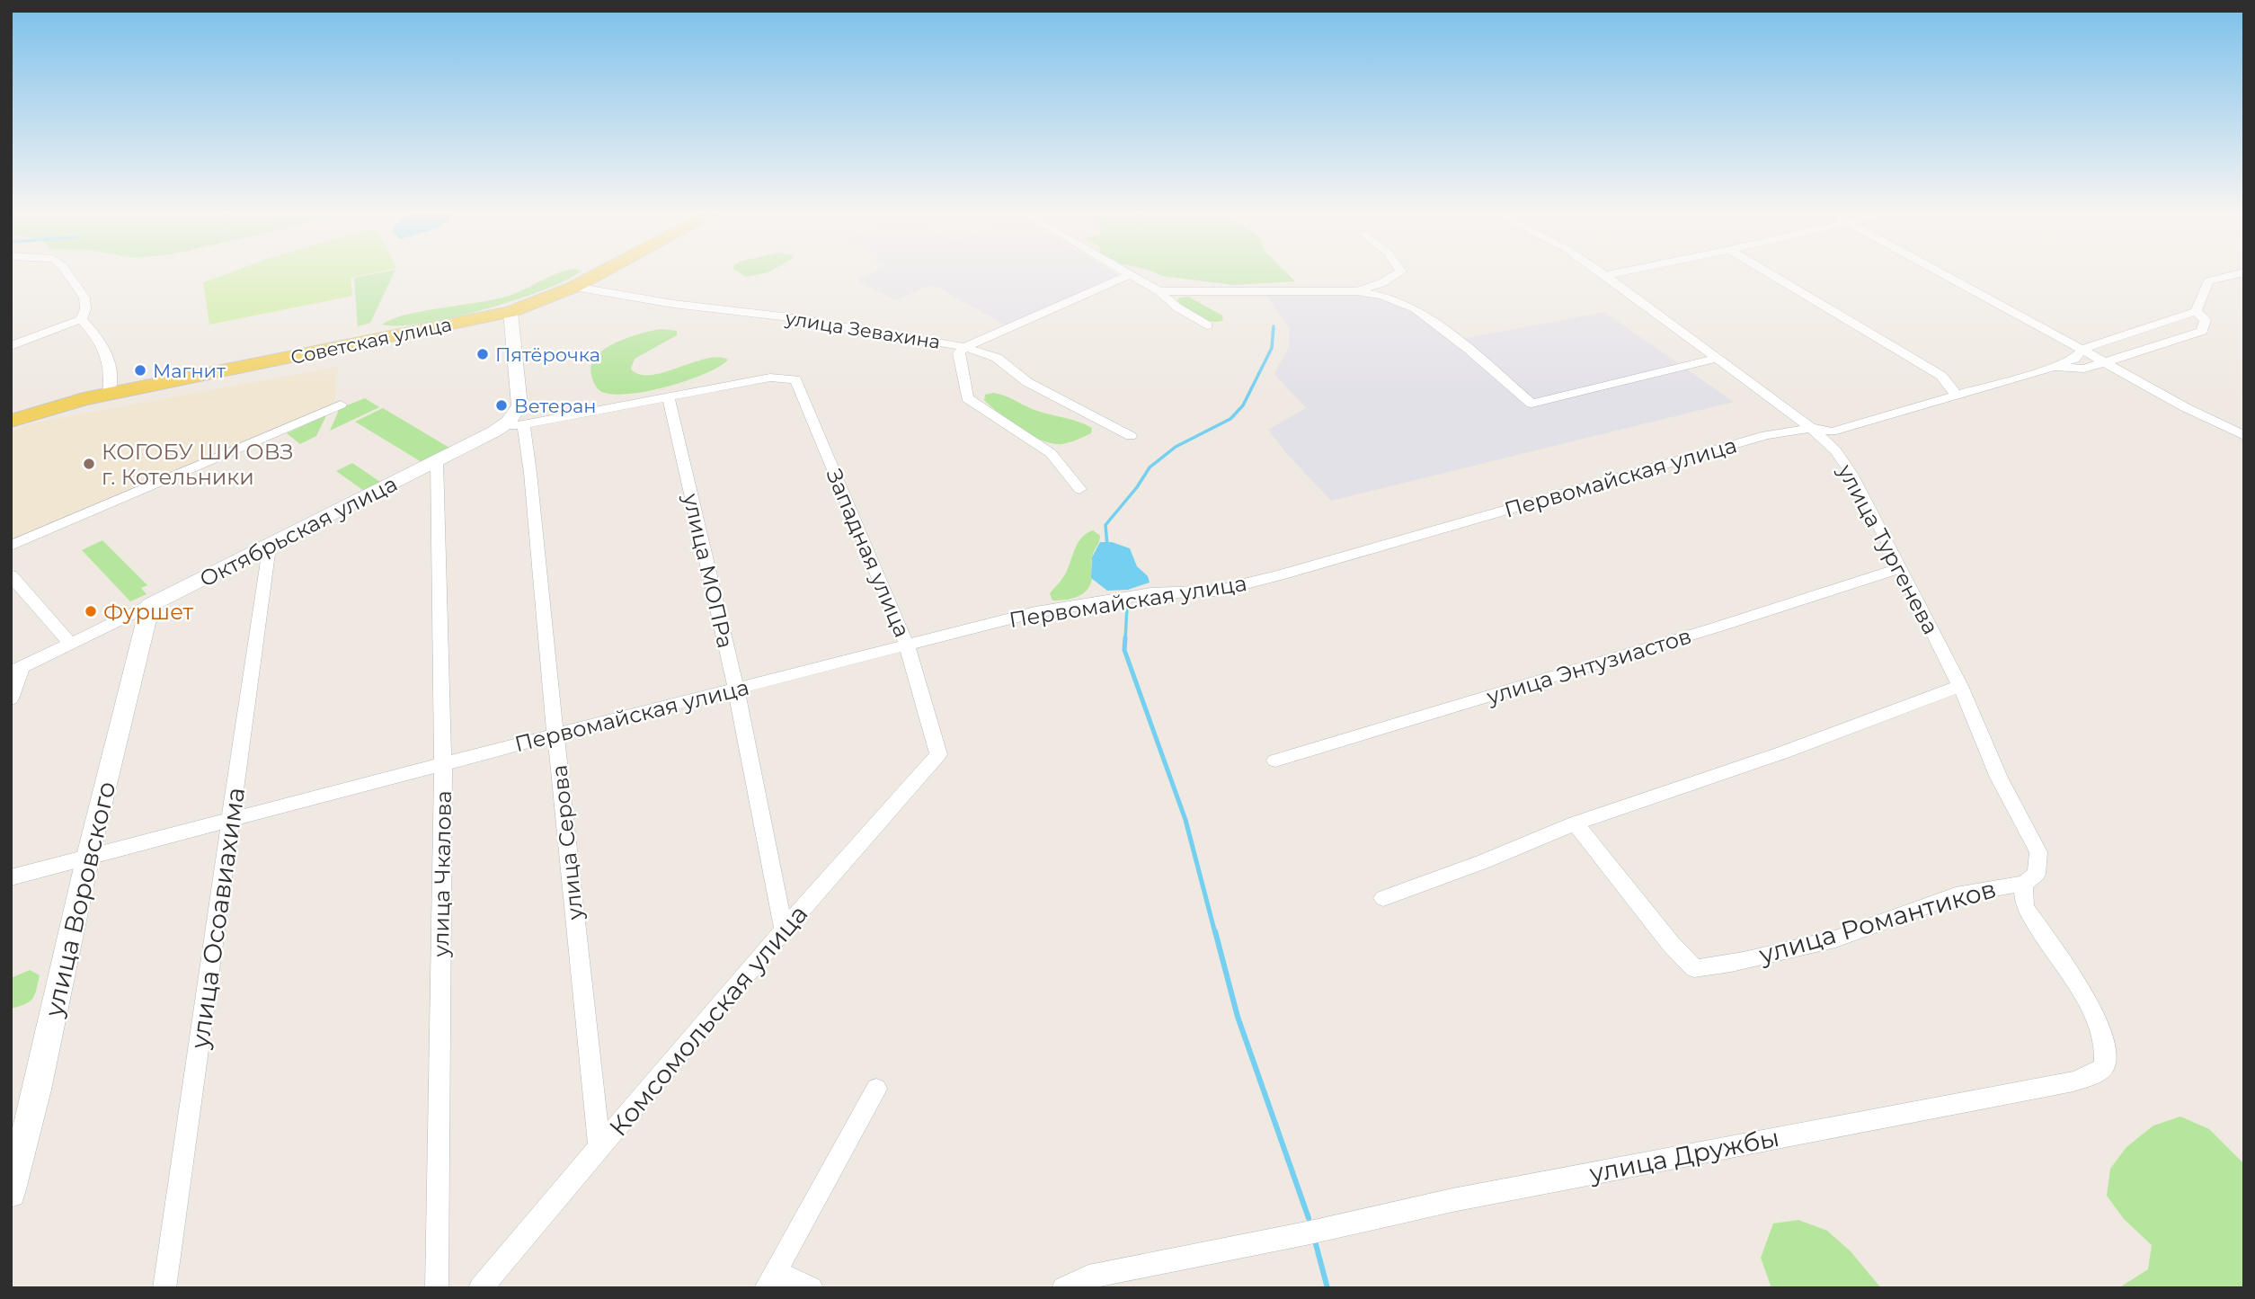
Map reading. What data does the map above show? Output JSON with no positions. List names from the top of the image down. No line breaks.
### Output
{"streets":{"main road":["Советская улица"],"street":["улица Зевахина","Первомайская улица","Октябрьская улица","улица Тургенева","Западная улица","улица МОПРа","улица Энтузиастов","улица Серова","улица Чкалова","улица Воровского","улица Осоавиахима","улица Романтиков","Комсомольская улица","улица Дружбы"]},"crossings":[["улица Зевахина","Советская улица"],["Советская улица","улица Серова"],["Первомайская улица","улица Тургенева"],["Первомайская улица","Западная улица"],["Первомайская улица","улица МОПРа"],["Первомайская улица","улица Серова"],["Первомайская улица","улица Чкалова"],["Первомайская улица","улица Воровского"],["Первомайская улица","улица Осоавиахима"],["Октябрьская улица","Западная улица"],["Октябрьская улица","улица МОПРа"],["Октябрьская улица","улица Серова"],["Октябрьская улица","улица Чкалова"],["Октябрьская улица","улица Воровского"],["Октябрьская улица","улица Осоавиахима"],["улица Тургенева","улица Энтузиастов"],["улица Тургенева","улица Романтиков"],["улица Тургенева","улица Дружбы"],["Западная улица","Комсомольская улица"],["улица МОПРа","Комсомольская улица"],["улица Серова","Комсомольская улица"],["улица Романтиков","улица Дружбы"]],"places":["Пятёрочка","Магнит","Ветеран","КОГОБУ ШИ ОВЗ г. Котельники","Фуршет"]}
